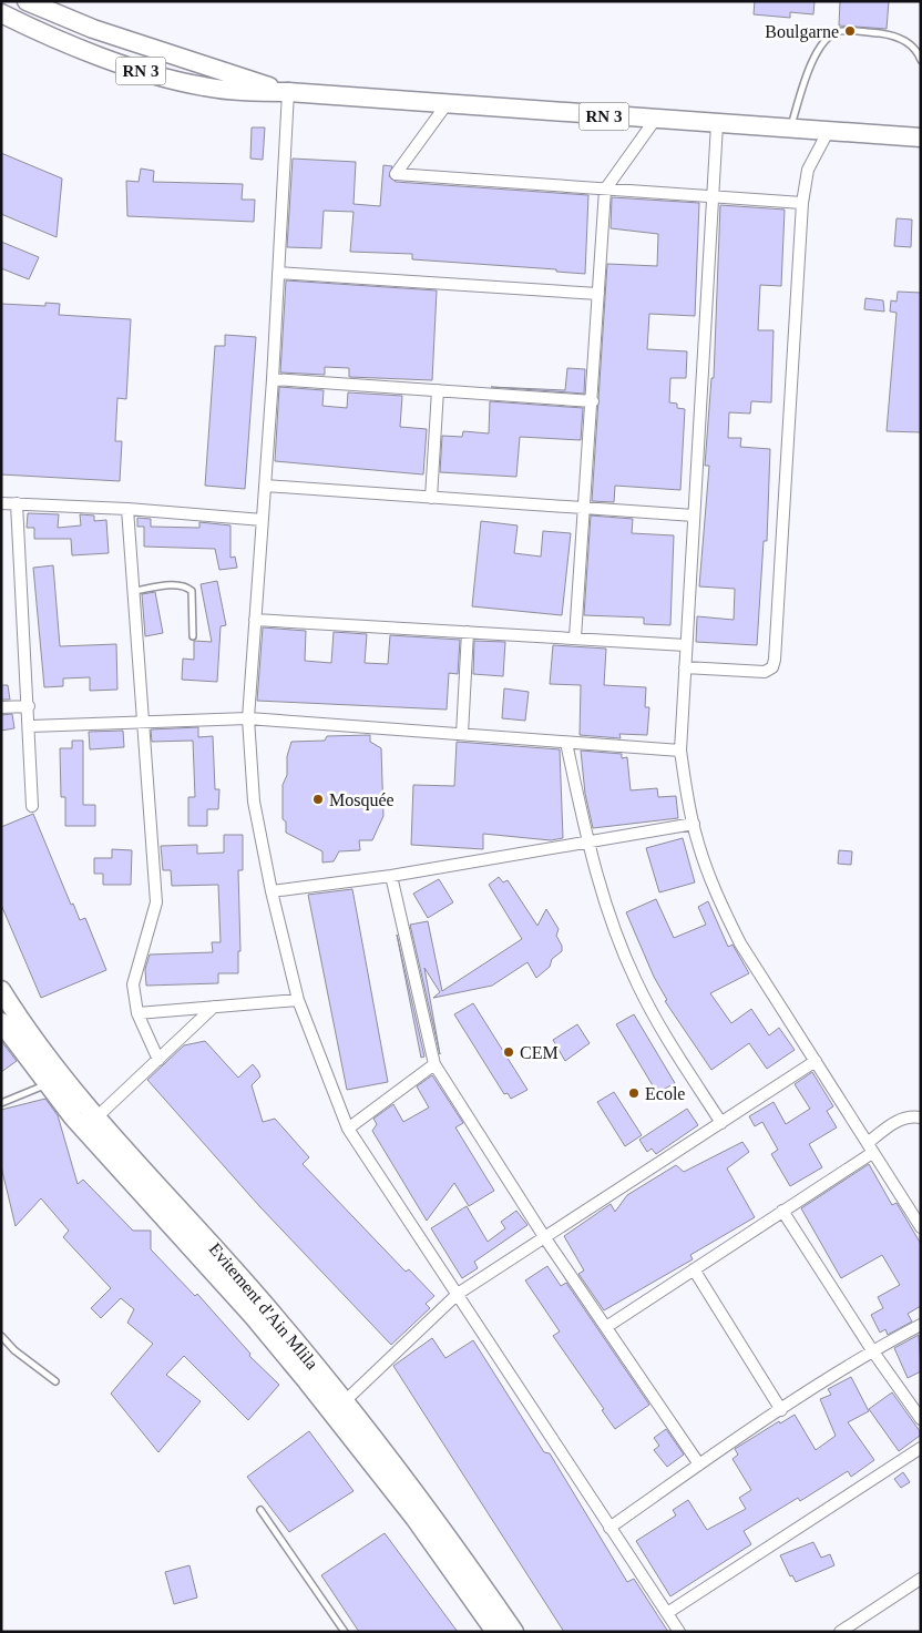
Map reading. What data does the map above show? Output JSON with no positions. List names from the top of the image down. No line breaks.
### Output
{"streets":{"main road":["RN 3","Evitement d'Ain Mlila"]},"places":["Boulgarne","Mosquée","CEM","Ecole"]}
